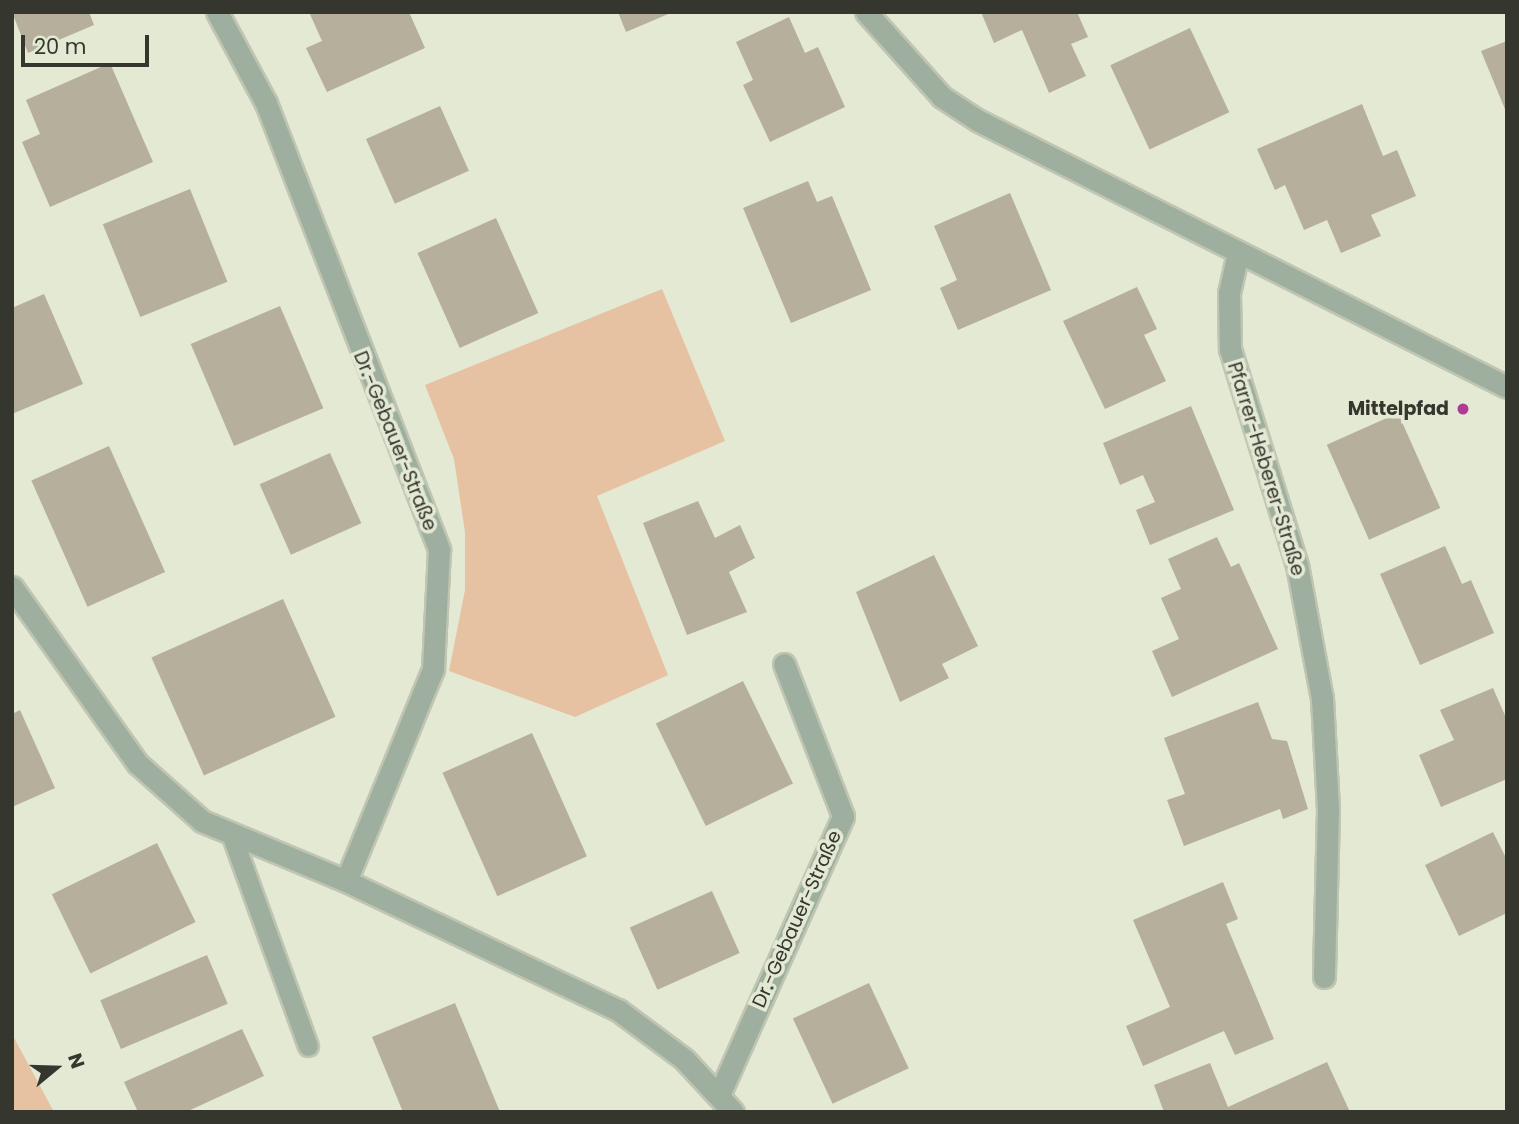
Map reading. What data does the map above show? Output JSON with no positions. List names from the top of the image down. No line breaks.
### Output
{"streets":{"street":["Dr.-Gebauer-Straße","Pfarrer-Heberer-Straße"]},"places":["Mittelpfad"],"scale_bar":"20 m","north":"right"}
